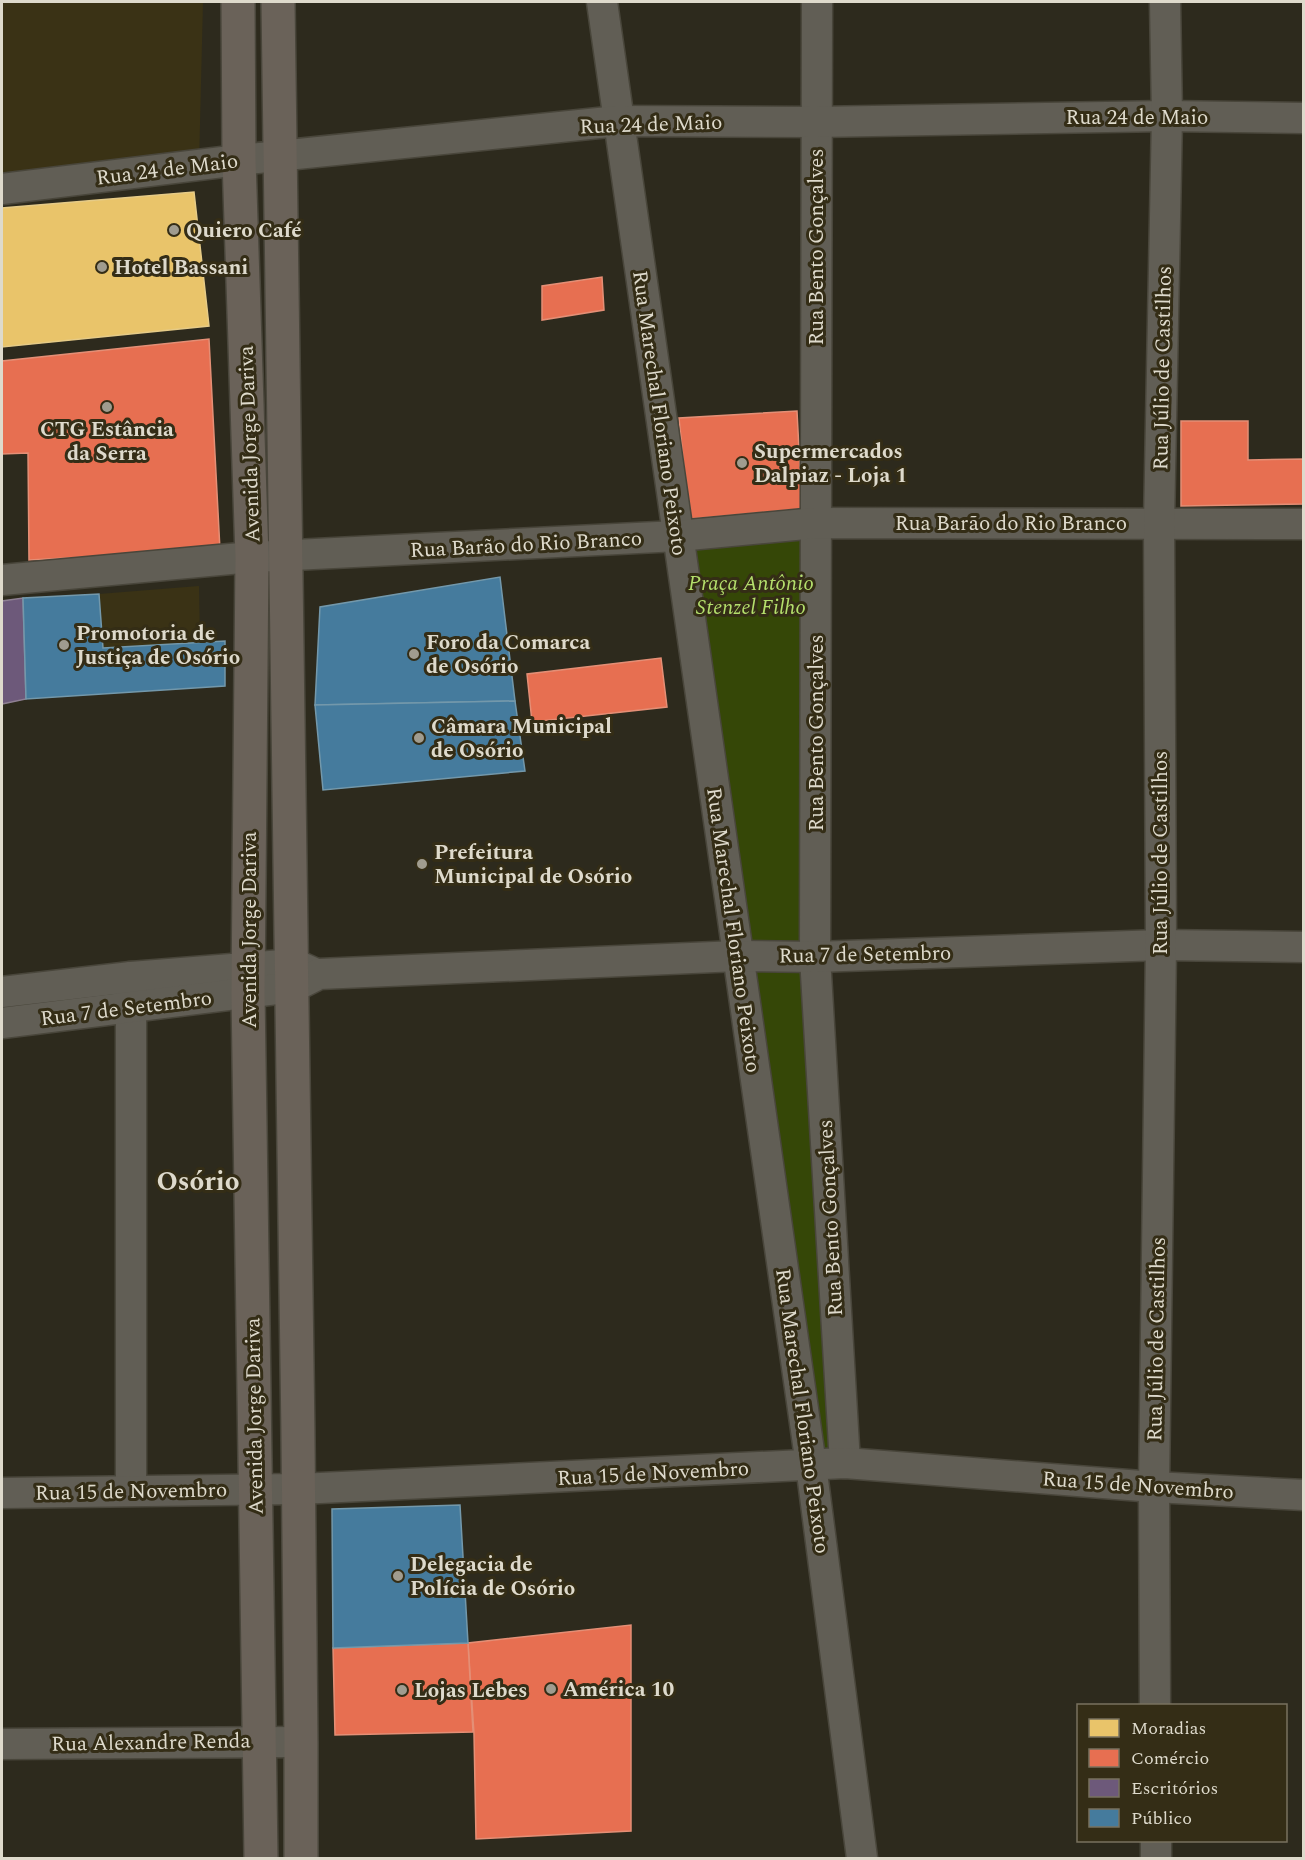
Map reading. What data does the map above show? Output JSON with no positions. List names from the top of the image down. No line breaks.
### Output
{"streets":{"main road":["Avenida Jorge Dariva"],"street":["Rua 24 de Maio","Rua Bento Gonçalves","Rua Júlio de Castilhos","Rua Marechal Floriano Peixoto","Rua Barão do Rio Branco","Rua 7 de Setembro","Rua 15 de Novembro","Rua Alexandre Renda"]},"crossings":[["Rua 24 de Maio","Rua Bento Gonçalves"],["Rua 24 de Maio","Rua Júlio de Castilhos"],["Rua 24 de Maio","Rua Marechal Floriano Peixoto"],["Rua 24 de Maio","Avenida Jorge Dariva"],["Rua Bento Gonçalves","Rua Barão do Rio Branco"],["Rua Bento Gonçalves","Rua 7 de Setembro"],["Rua Bento Gonçalves","Rua 15 de Novembro"],["Rua Júlio de Castilhos","Rua Barão do Rio Branco"],["Rua Júlio de Castilhos","Rua 7 de Setembro"],["Rua Júlio de Castilhos","Rua 15 de Novembro"],["Rua Marechal Floriano Peixoto","Rua Barão do Rio Branco"],["Rua Marechal Floriano Peixoto","Rua 7 de Setembro"],["Rua Marechal Floriano Peixoto","Rua 15 de Novembro"],["Avenida Jorge Dariva","Rua Barão do Rio Branco"],["Avenida Jorge Dariva","Rua 7 de Setembro"],["Avenida Jorge Dariva","Rua 15 de Novembro"],["Avenida Jorge Dariva","Rua Alexandre Renda"]],"districts":["Osório"],"parks":["Praça Antônio Stenzel Filho"],"places":["Quiero Café","Hotel Bassani","CTG Estância da Serra","Supermercados Dalpiaz - Loja 1","Promotoria de Justiça de Osório","Foro da Comarca de Osório","Câmara Municipal de Osório","Prefeitura Municipal de Osório","Delegacia de Polícia de Osório","América 10","Lojas Lebes"],"legend":["Moradias","Comércio","Escritórios","Público"]}
